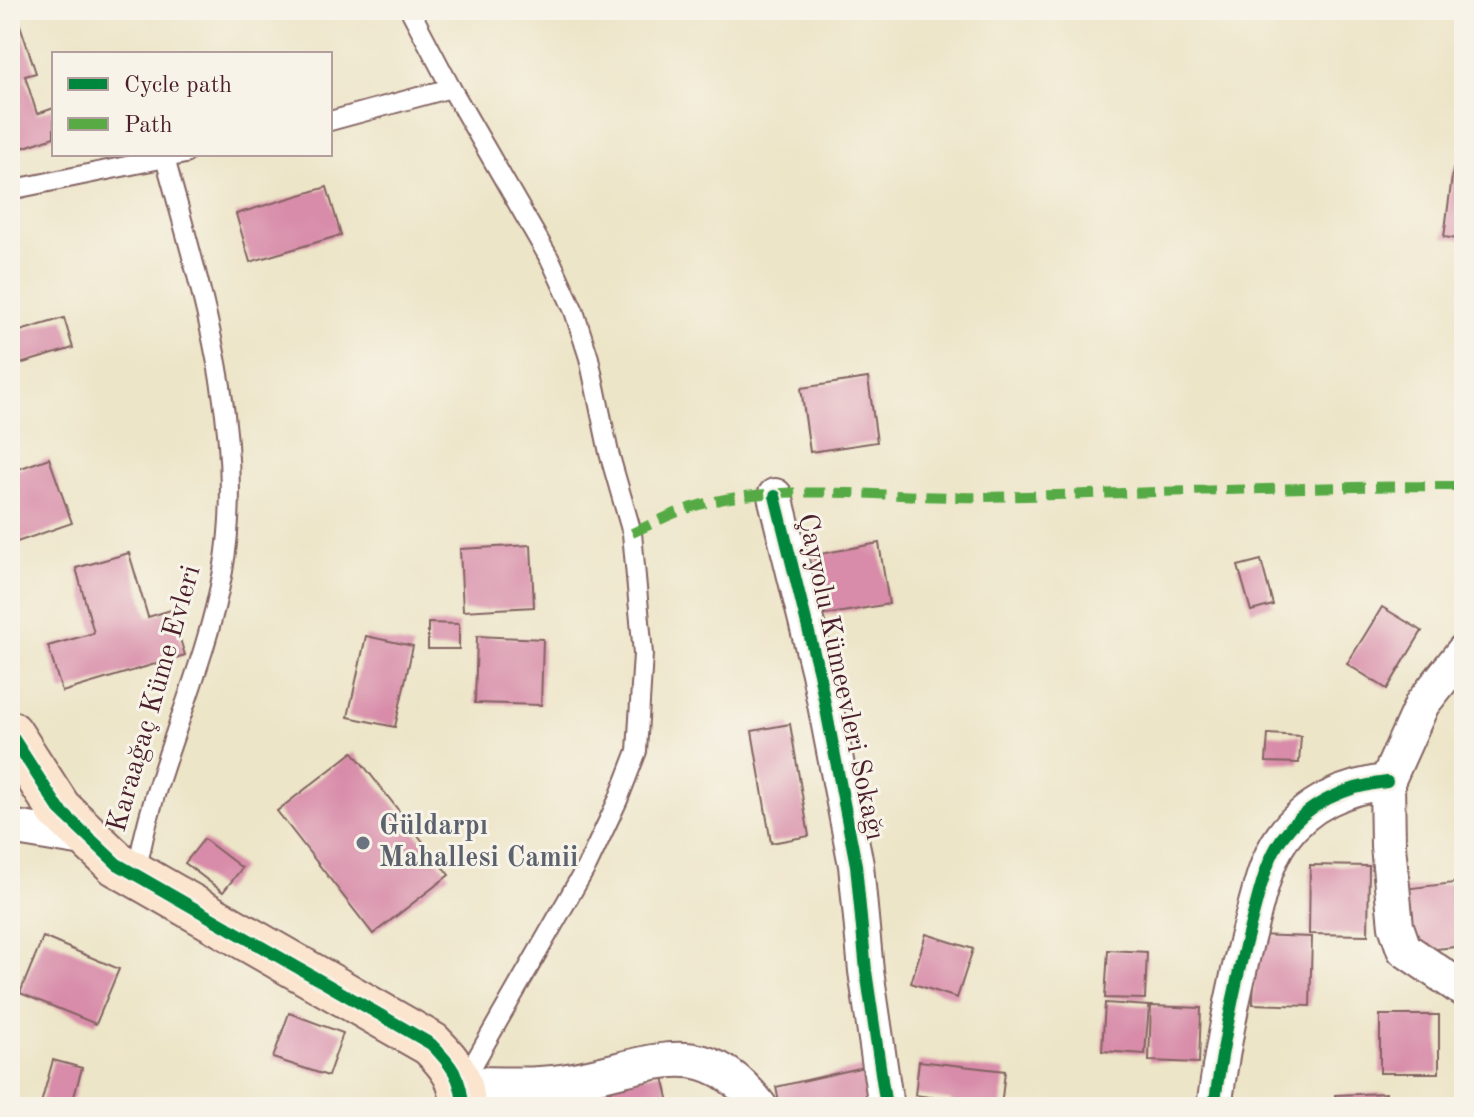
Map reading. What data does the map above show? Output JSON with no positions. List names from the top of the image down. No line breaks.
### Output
{"streets":{"street":["Çayyolu Kümeevleri Sokağı"],"lane":["Karaağaç Küme Evleri"]},"places":["Güldarpı Mahallesi Camii"],"legend":["Cycle path","Path"]}
